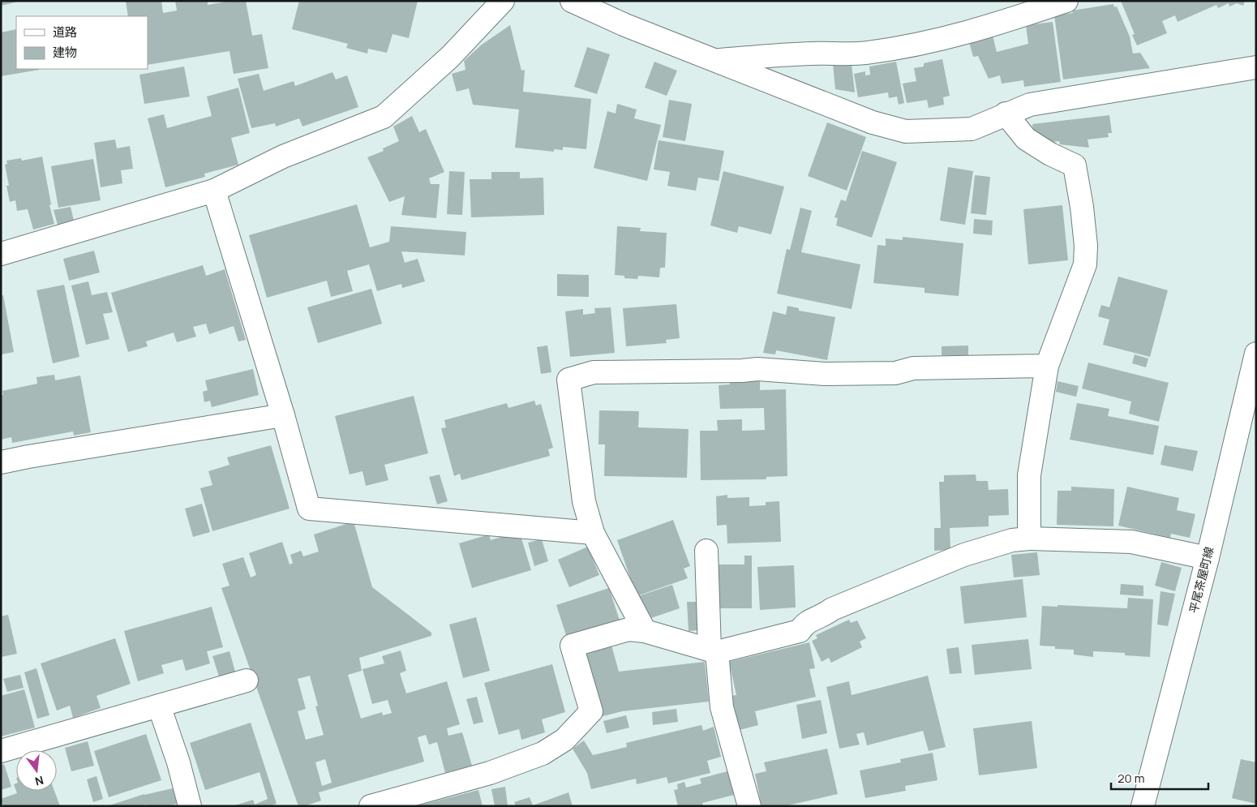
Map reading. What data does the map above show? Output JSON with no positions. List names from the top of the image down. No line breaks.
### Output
{"streets":{"street":["平尾茶屋町線"]},"legend":["道路","建物"],"scale_bar":"20 m","north":"bottom"}
